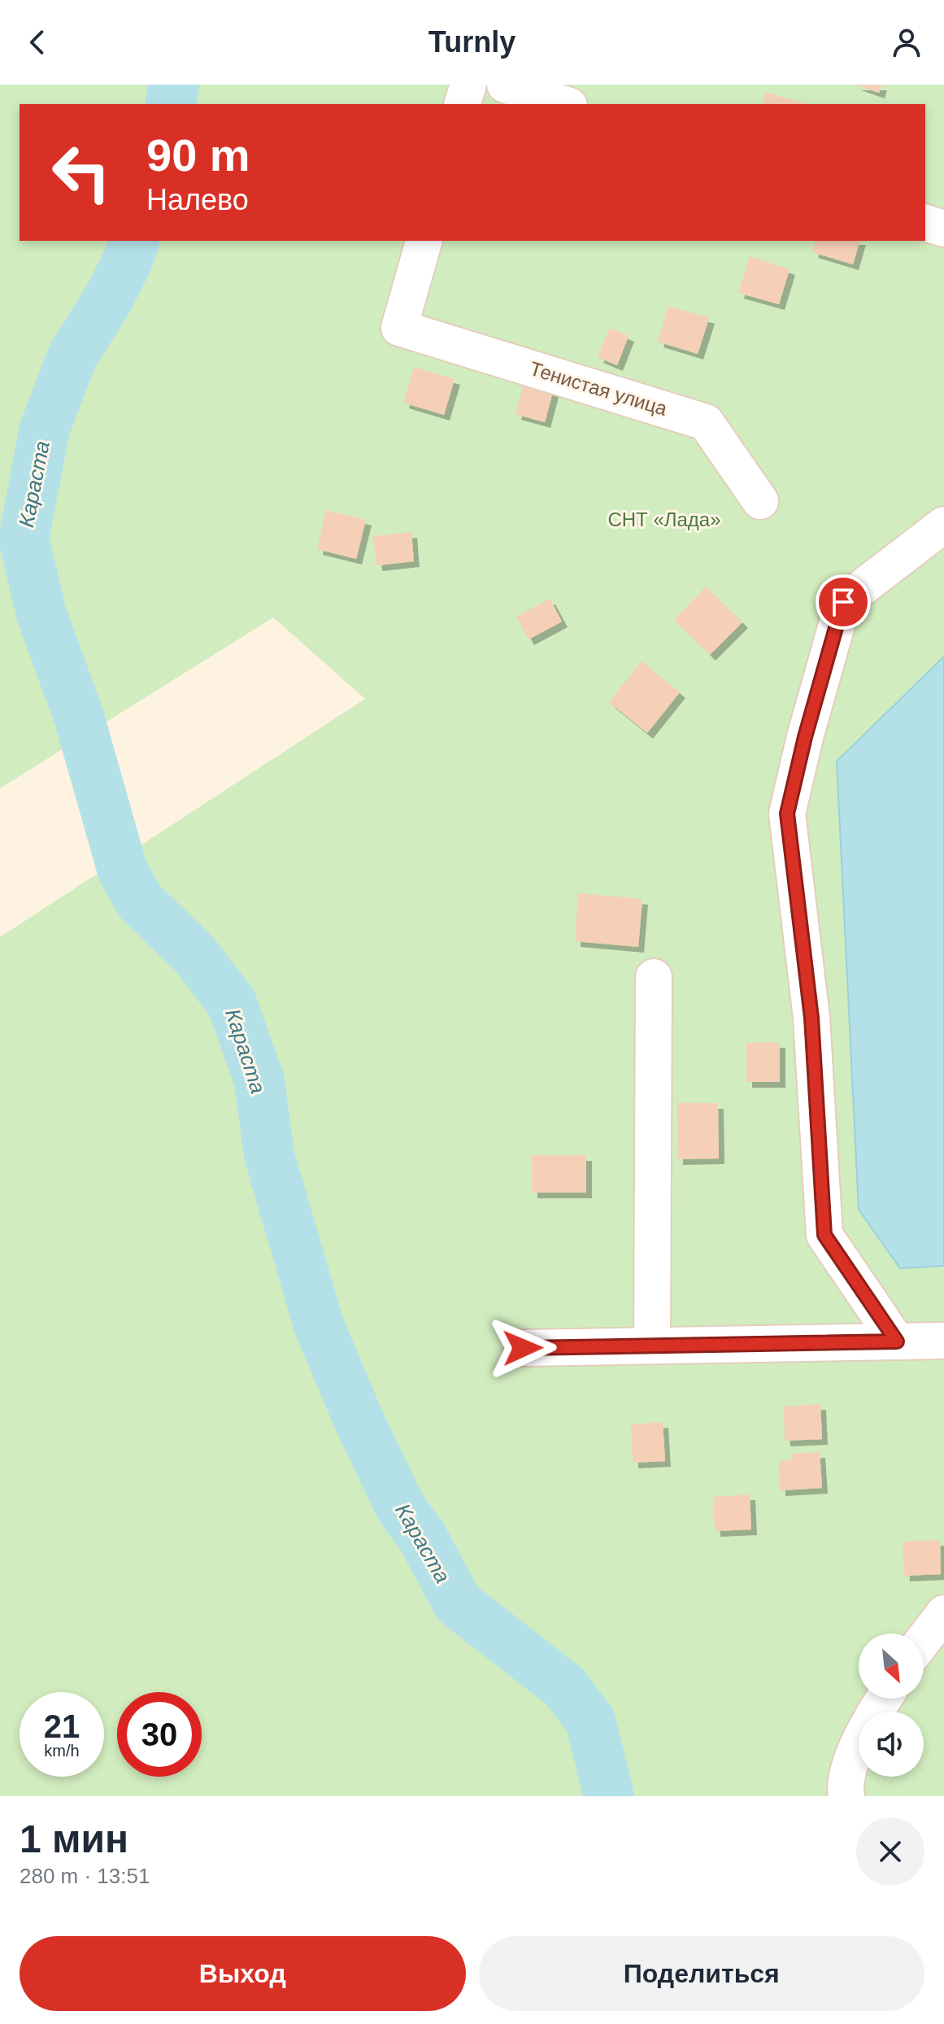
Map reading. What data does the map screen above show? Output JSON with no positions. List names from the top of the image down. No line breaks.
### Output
{"streets":{"street":["Тенистая улица"]},"water":["Караста"],"parks":["СНТ «Лада»"],"north":"bottom right","page":{"header":"Turnly","turn":["90 m","Налево"],"speed":"21 km/h","limit":"30","heading":["1 мин","280 m · 13:51"],"buttons":["Выход","Поделиться"]}}
